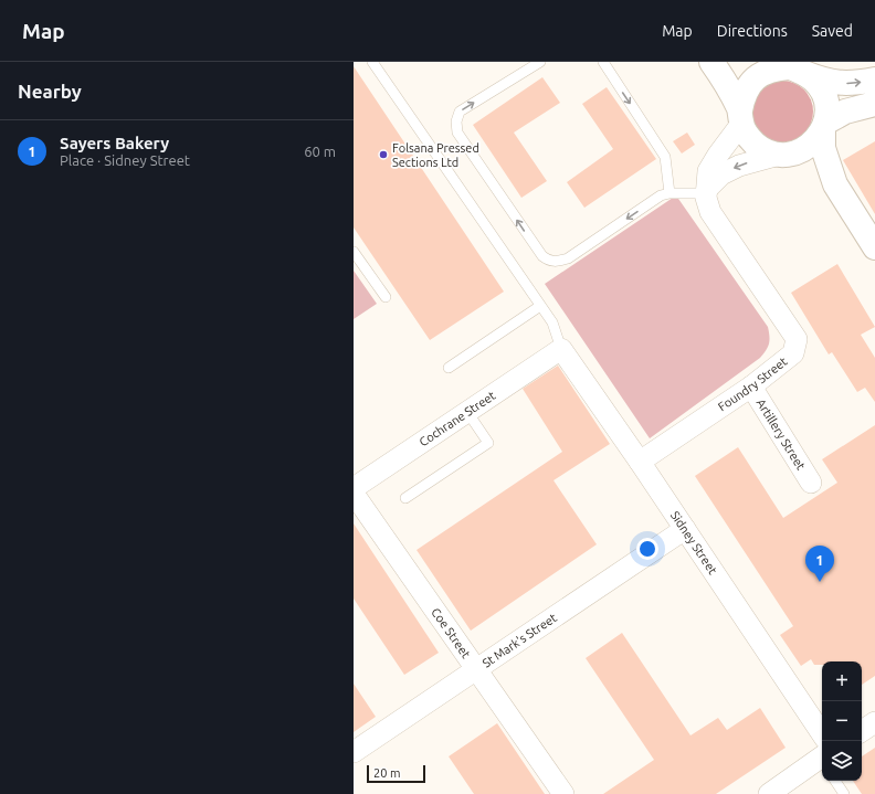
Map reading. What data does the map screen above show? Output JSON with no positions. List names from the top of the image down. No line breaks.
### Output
{"streets":{"street":["Foundry Street","Cochrane Street","Artillery Street","Sidney Street","Coe Street","St Mark's Street"]},"crossings":[["Foundry Street","Artillery Street"],["Foundry Street","Sidney Street"],["Cochrane Street","Sidney Street"],["Sidney Street","St Mark's Street"],["Coe Street","St Mark's Street"]],"places":["Folsana Pressed Sections Ltd"],"scale_bar":"20 m","page":{"header":"Map","nav":["Map","Directions","Saved"],"heading":"Nearby","list":[{"mark":"1","name":"Sayers Bakery","note":"Place · Sidney Street","value":"60 m"}],"pins":"1","map_buttons":["+","−"],"scale":"20 m"}}
